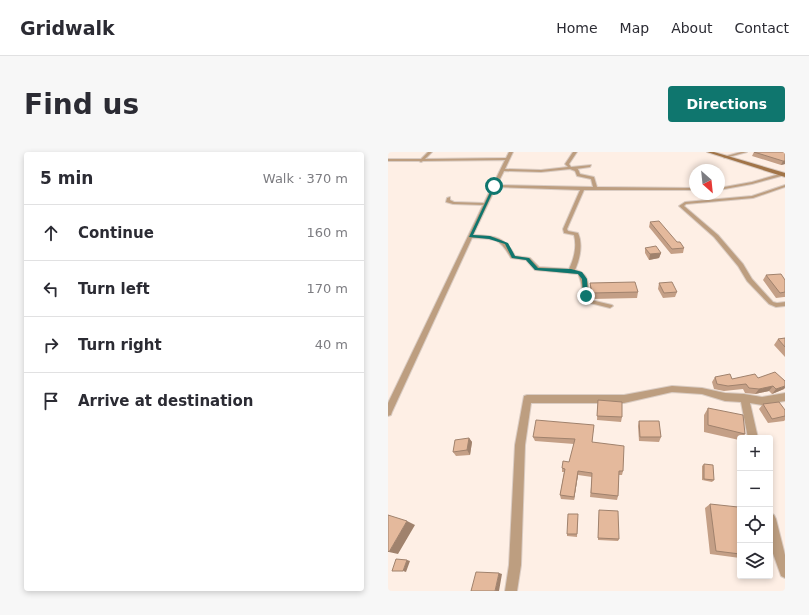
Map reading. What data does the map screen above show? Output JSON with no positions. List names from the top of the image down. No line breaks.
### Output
{"north":"bottom right","page":{"header":"Gridwalk","nav":["Home","Map","About","Contact"],"buttons":"Directions","title":"Find us","heading":["5 min","Walk · 370 m"],"list":[["Continue","160 m"],["Turn left","170 m"],["Turn right","40 m"],"Arrive at destination"],"map_buttons":["+","−"]}}
